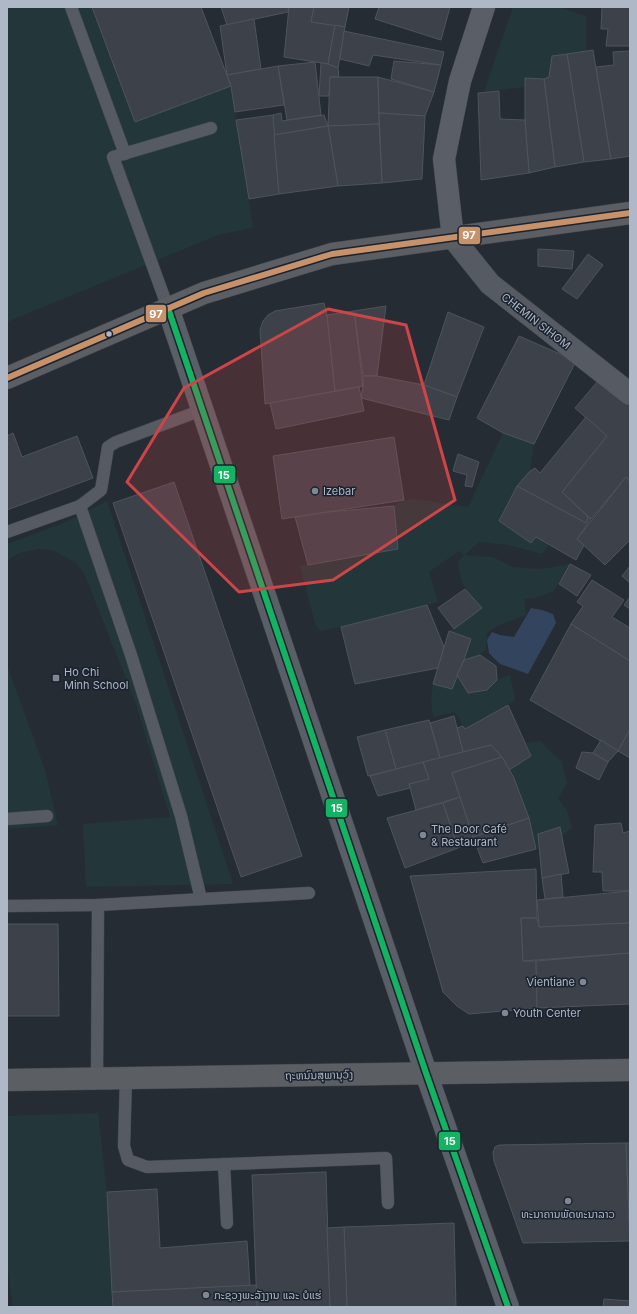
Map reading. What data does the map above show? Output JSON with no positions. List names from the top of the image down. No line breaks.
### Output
{"streets":{"highway":["ຖະຫນົນສຸພານຸວົງ"],"street":["CHEMIN SIHOM"]},"places":{"other":["Izebar","The Door Café & Restaurant","Vientiane","Youth Center","ທະນາຄານພັດທະນາລາວ","ກະຊວງພະລັງງານ ແລະ ບໍແຮ່"],"transit":["Ho Chi Minh School"]},"lines":["transit line 97","transit line 15"]}
